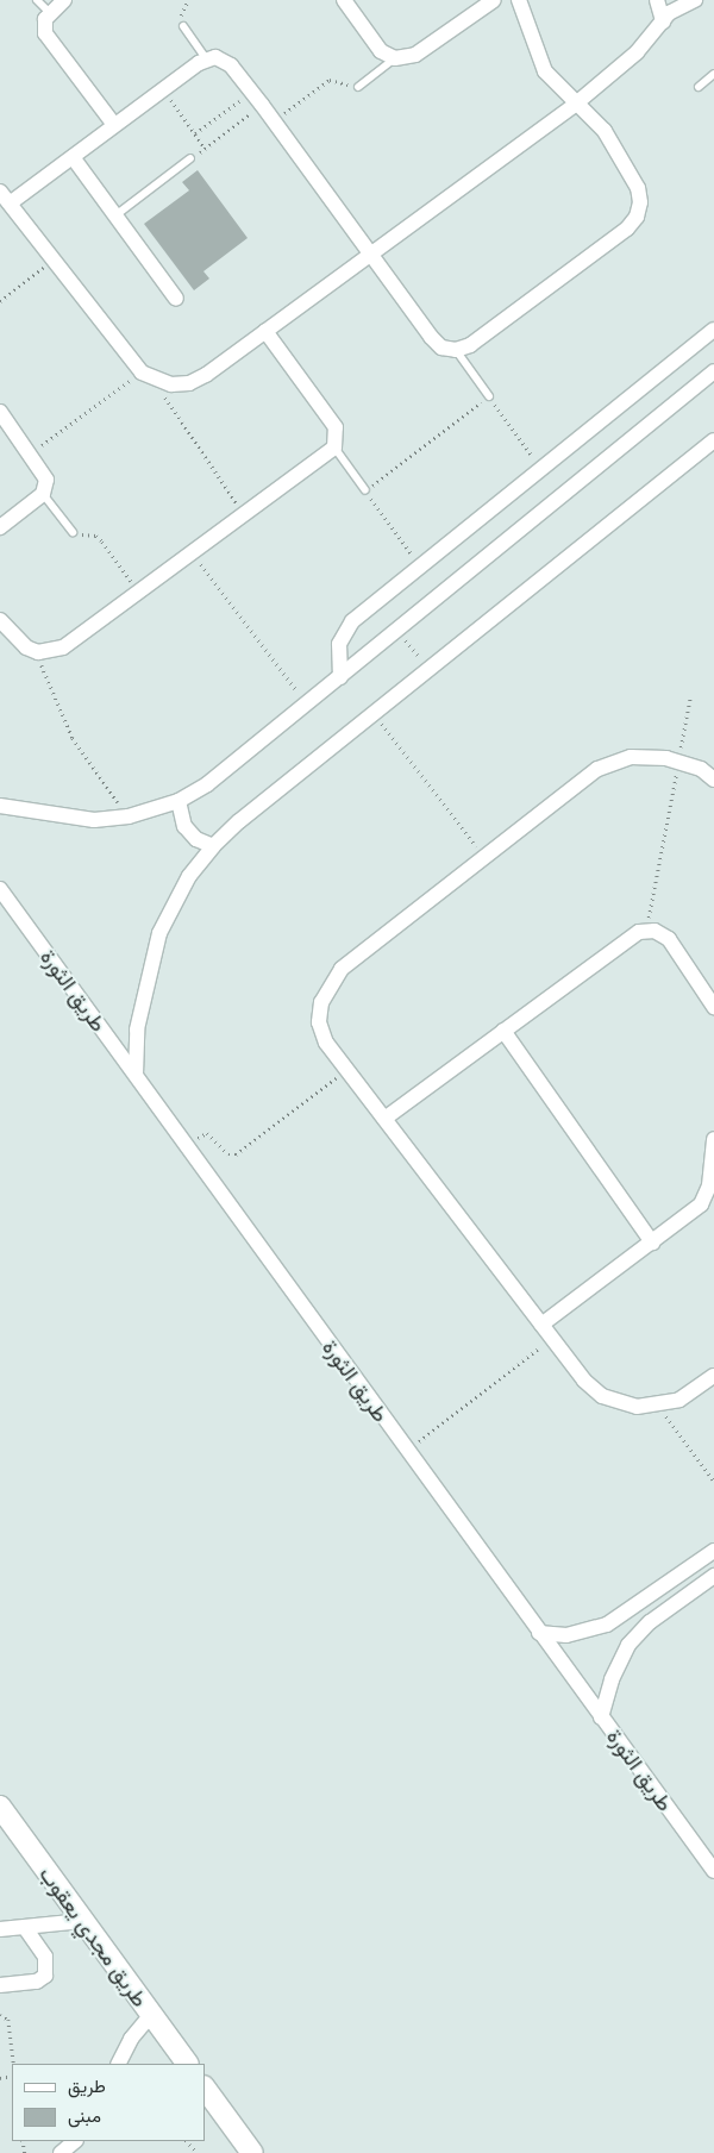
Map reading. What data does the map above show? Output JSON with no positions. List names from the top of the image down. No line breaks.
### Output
{"streets":{"street":["طريق الثورة","طريق مجدي يعقوب"]},"legend":["طريق","مبنى"]}
